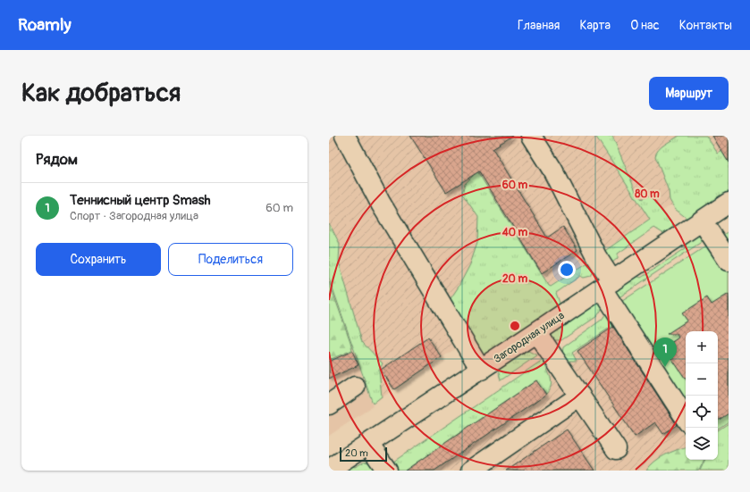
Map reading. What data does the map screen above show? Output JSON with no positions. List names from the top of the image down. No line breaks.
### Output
{"streets":{"street":["Загородная улица"]},"scale_bar":"20 m","page":{"header":"Roamly","nav":["Главная","Карта","О нас","Контакты"],"buttons":["Маршрут",["Сохранить","Поделиться"]],"title":"Как добраться","heading":"Рядом","list":[{"mark":"1","name":"Теннисный центр Smash","note":"Спорт · Загородная улица","value":"60 m"}],"map_buttons":["+","−"],"pins":"1","scale":"20 m"},"rings":["60 m","80 m","40 m","20 m"]}
